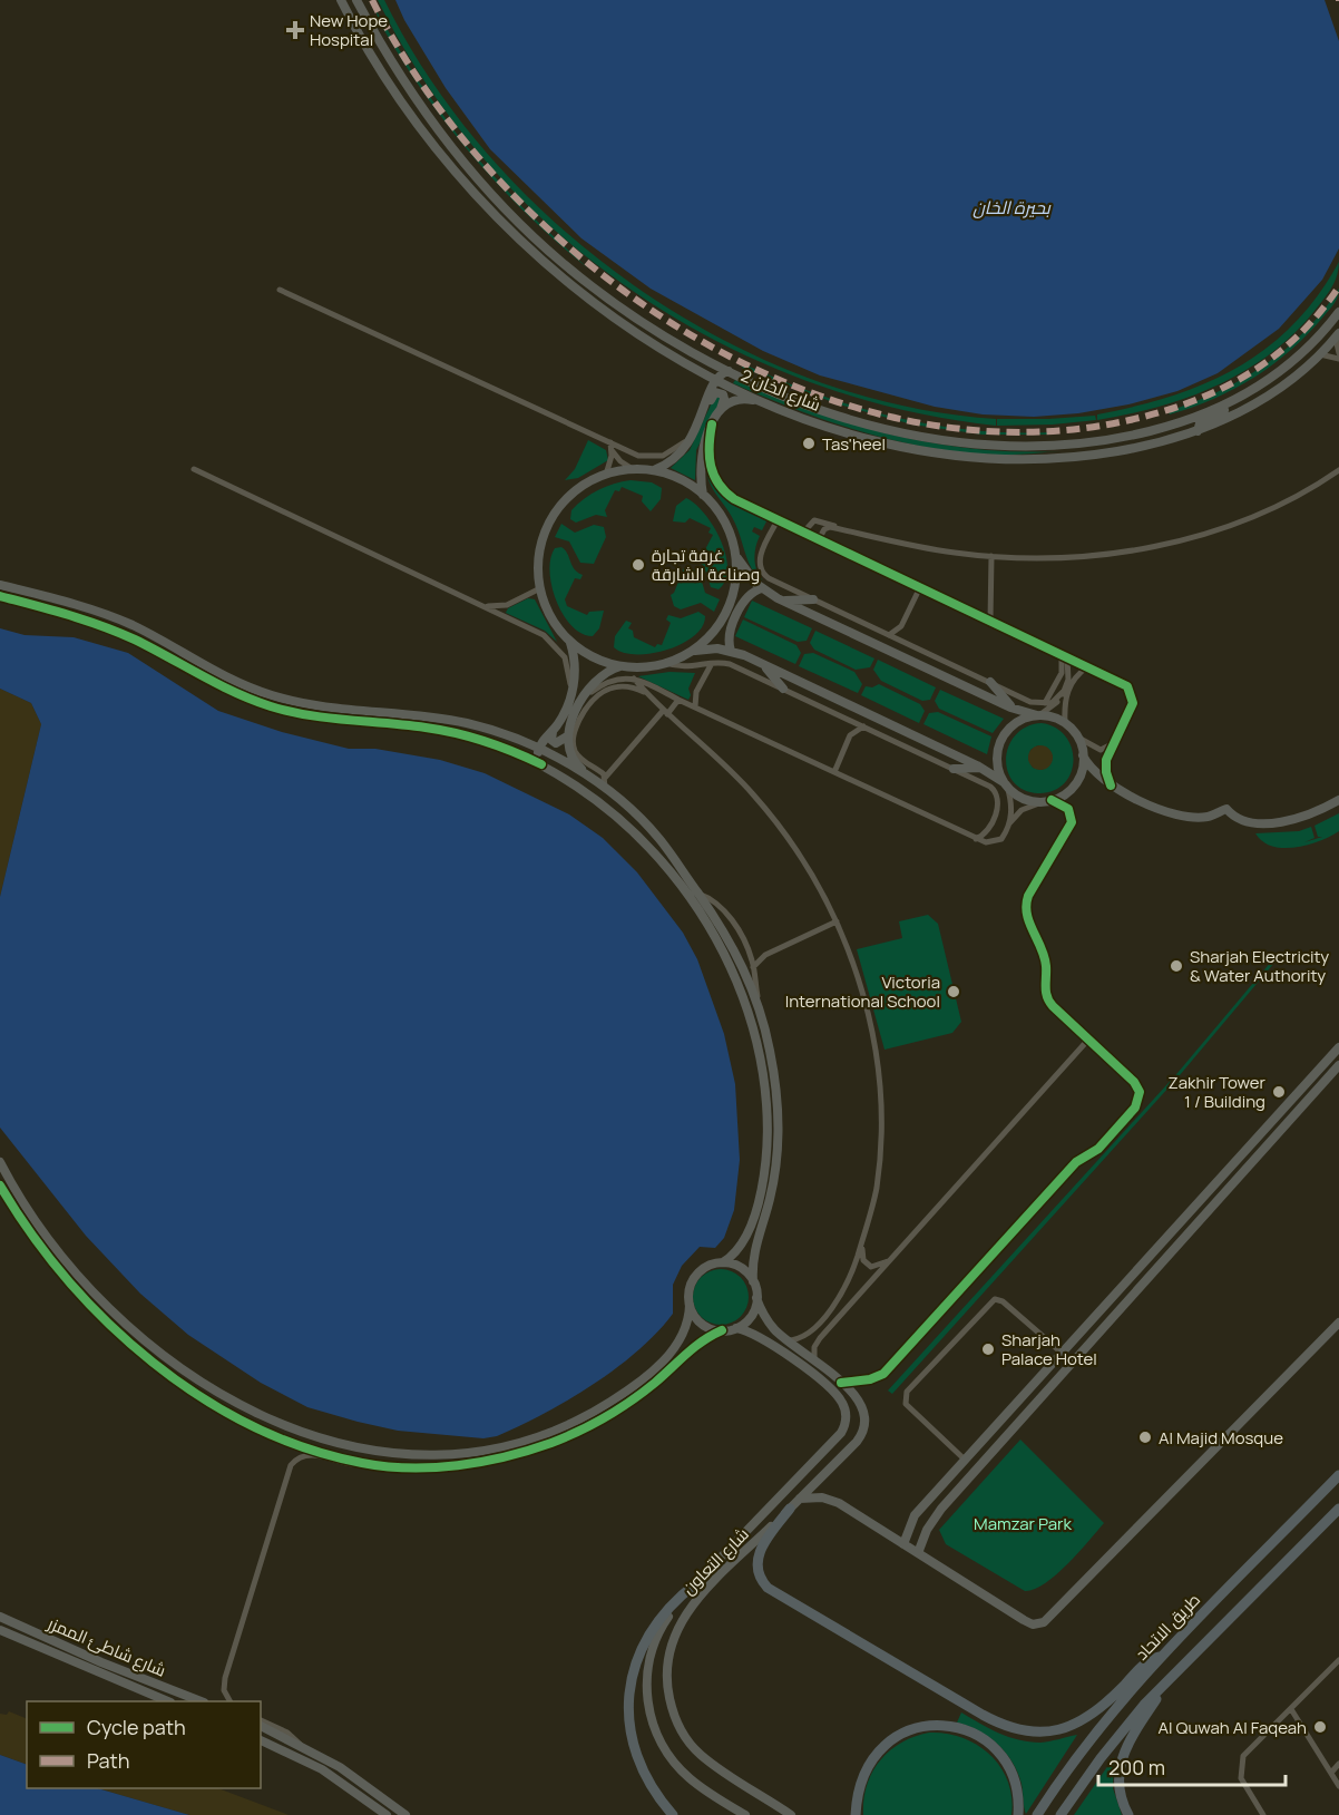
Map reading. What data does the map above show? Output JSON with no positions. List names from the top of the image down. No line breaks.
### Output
{"streets":{"highway":["طريق الاتحاد"],"street":["شارع الخان 2","شارع التعاون","شارع شاطئ الممزر"]},"water":["بحيرة الخان"],"parks":["Mamzar Park"],"places":{"health":["New Hope Hospital"],"other":["Tas'heel","غرفة تجارة وصناعة الشارقة","Sharjah Electricity & Water Authority","Victoria International School","Zakhir Tower 1 / Building","Sharjah Palace Hotel","Al Majid Mosque","Al Quwah Al Faqeah"]},"legend":["Cycle path","Path"],"scale_bar":"200 m"}
